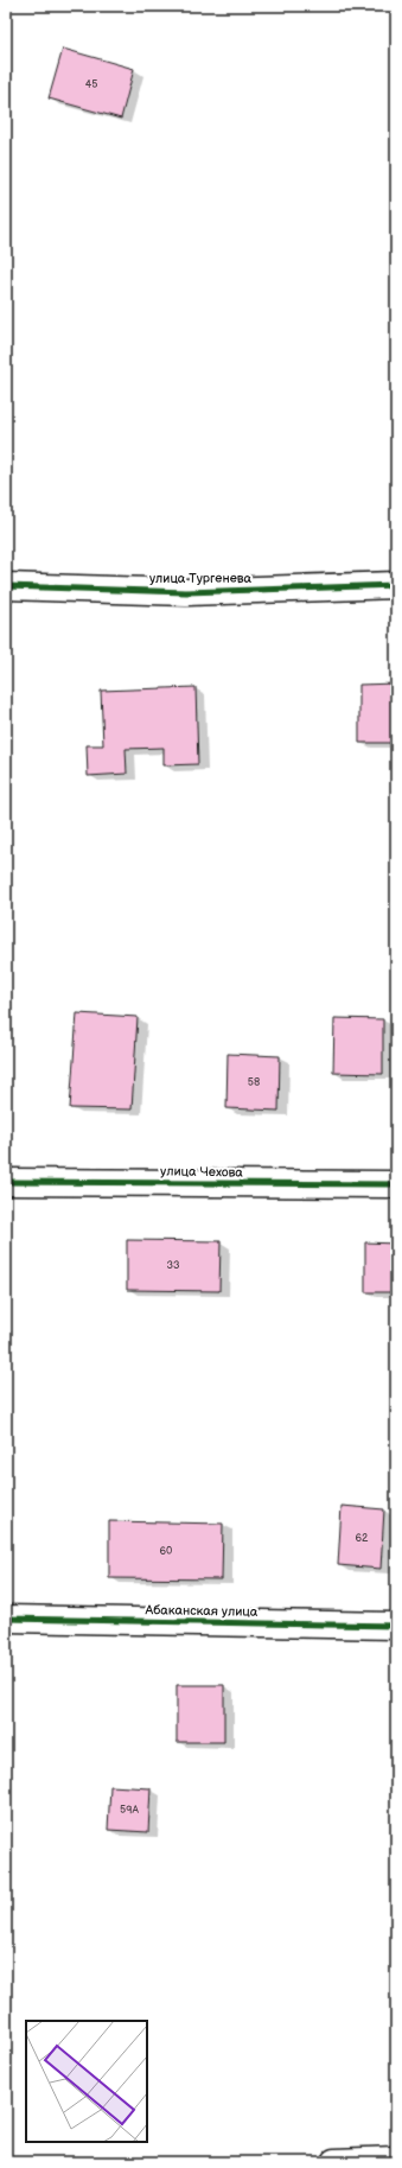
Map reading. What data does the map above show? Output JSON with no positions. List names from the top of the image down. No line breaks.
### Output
{"streets":{"street":["улица Тургенева","улица Чехова","Абаканская улица"]},"house_numbers":["45","58","33","62","60","59А"]}
